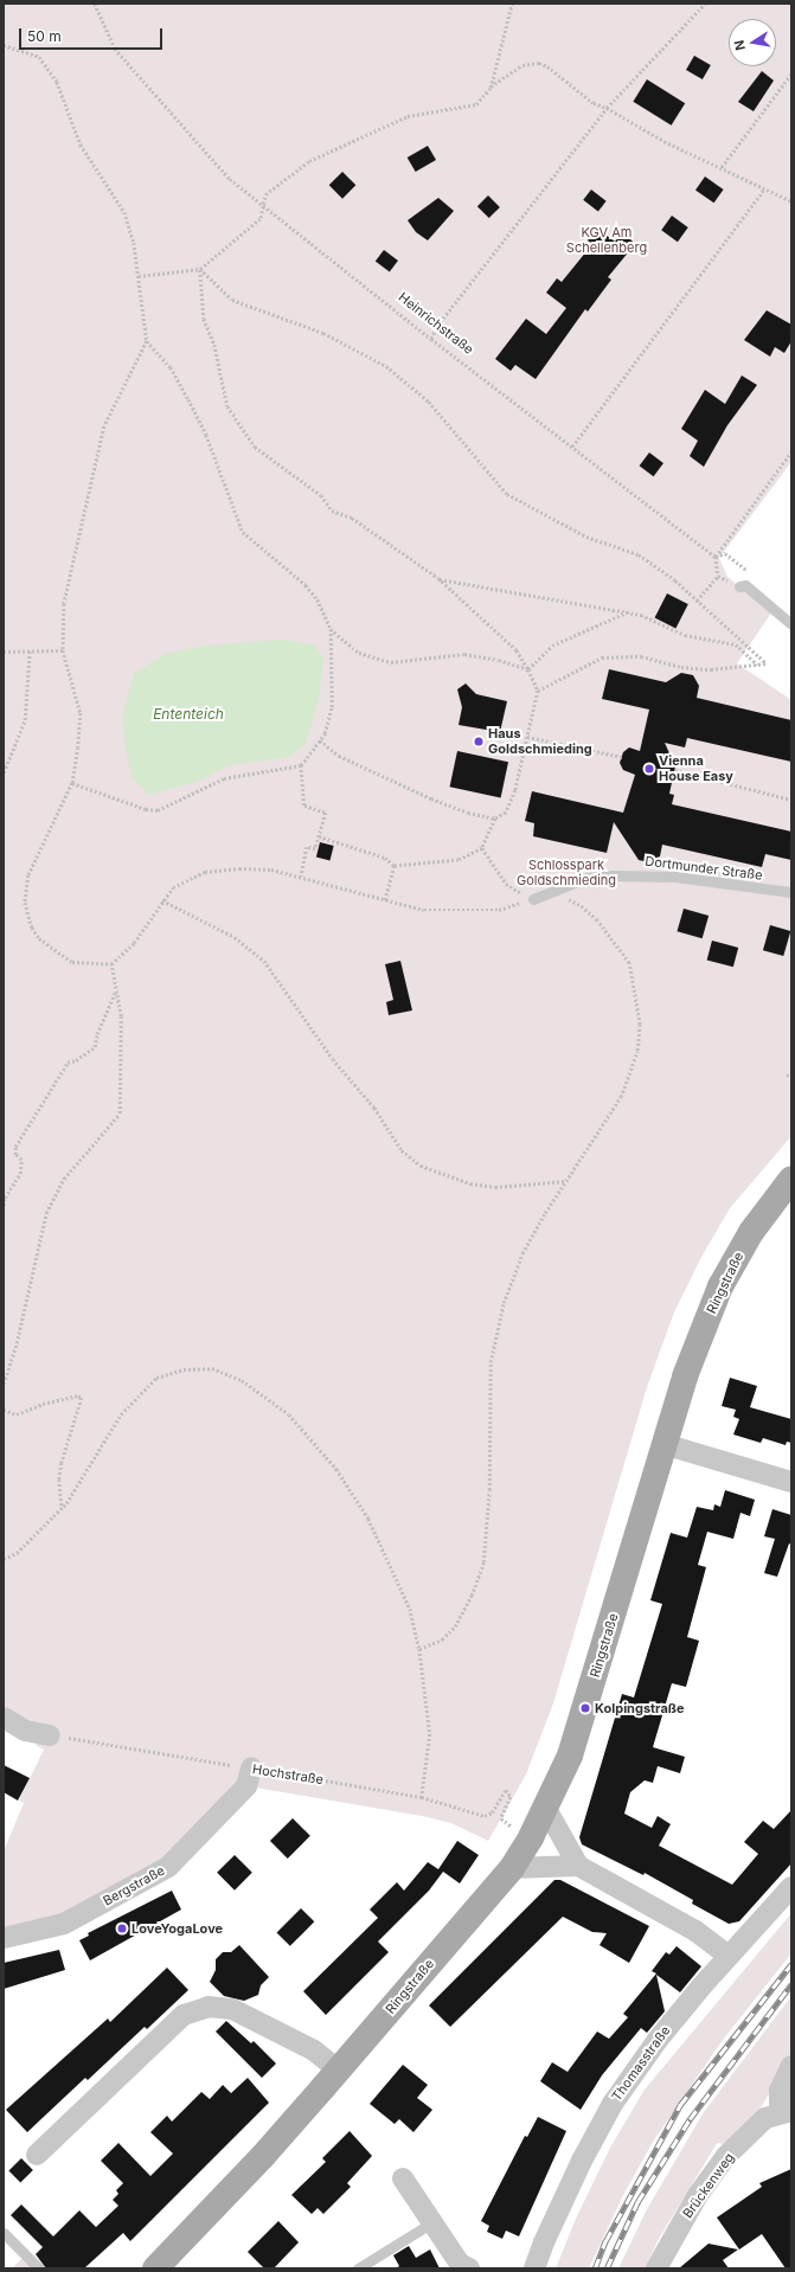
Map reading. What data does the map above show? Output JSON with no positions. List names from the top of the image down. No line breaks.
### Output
{"streets":{"main road":["Ringstraße"],"street":["Bergstraße","Thomasstraße","Brückenweg"],"lane":["Dortmunder Straße"],"path":["Heinrichstraße","Hochstraße"]},"crossings":[["Hochstraße","Bergstraße"]],"water":["Ententeich"],"parks":["KGV Am Schellenberg","Schlosspark Goldschmieding"],"places":["Haus Goldschmieding","Vienna House Easy","Kolpingstraße","LoveYogaLove"],"scale_bar":"50 m","north":"left"}
